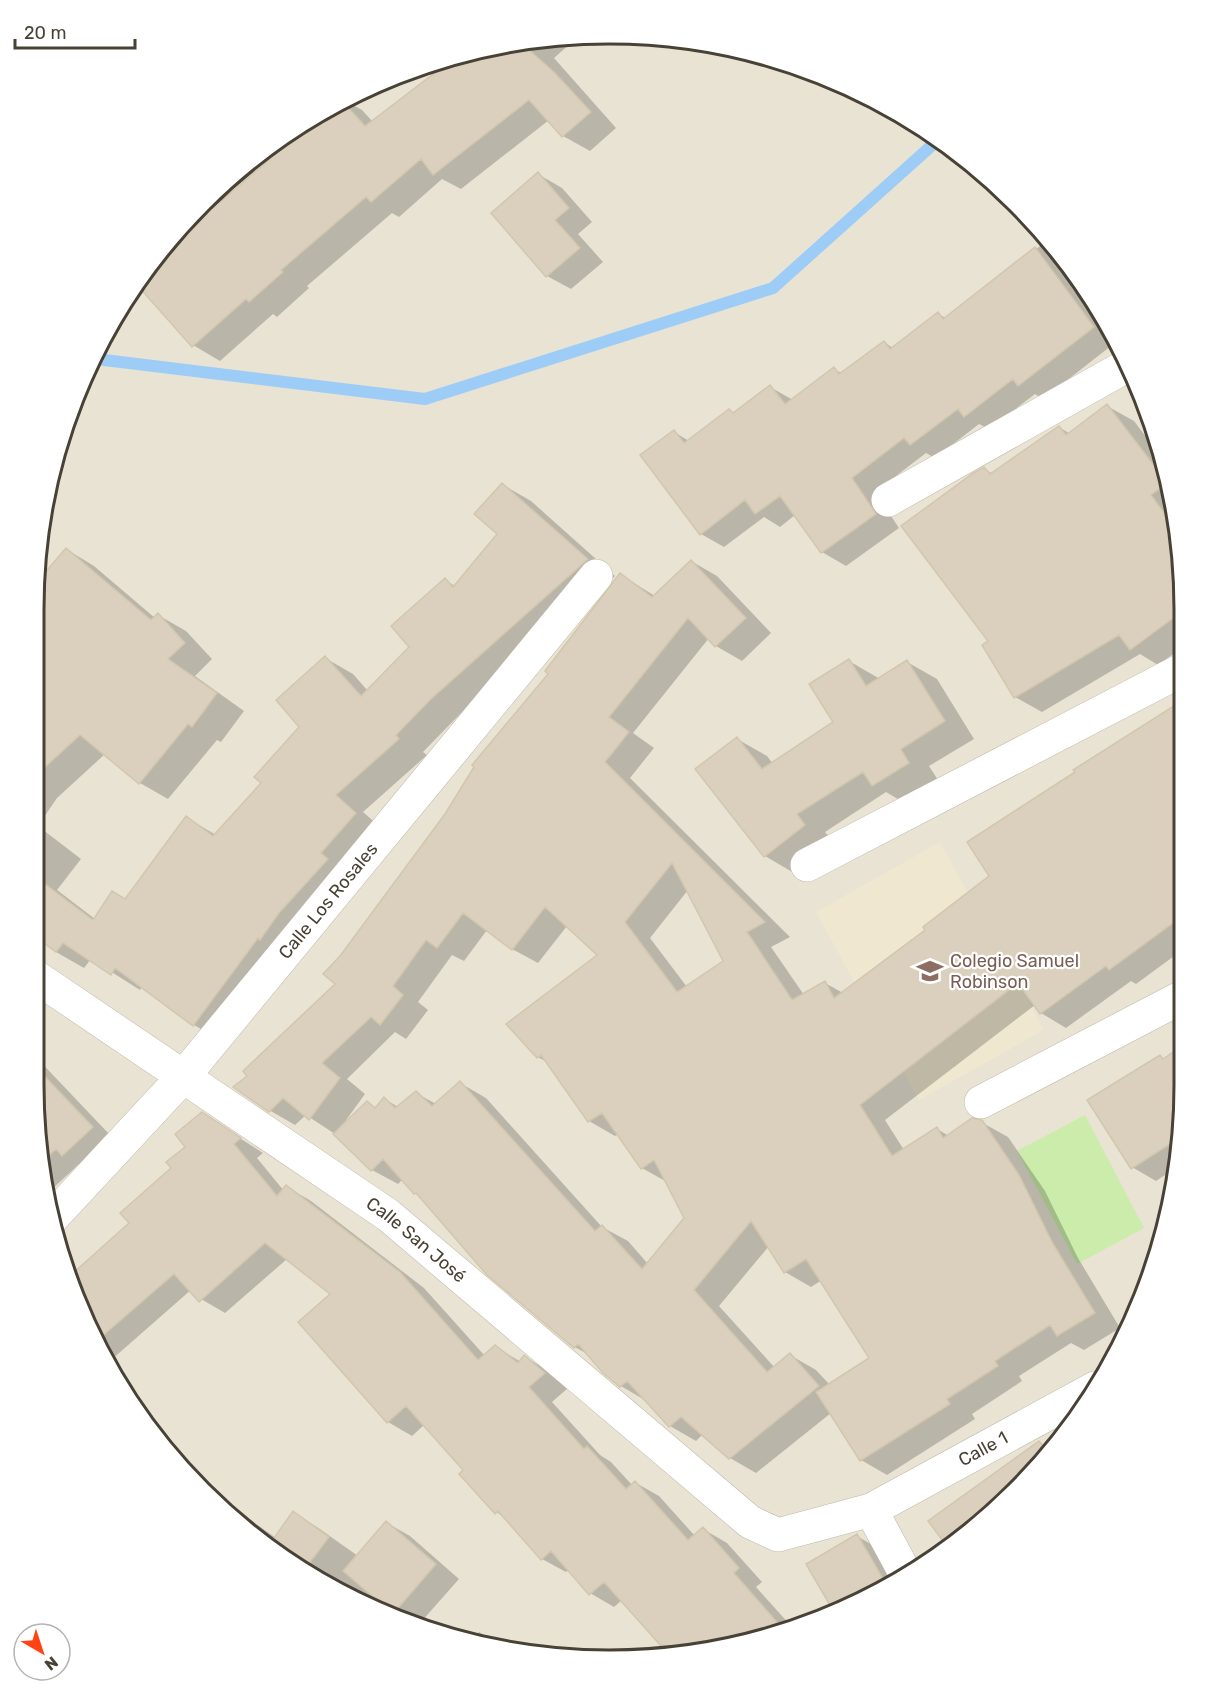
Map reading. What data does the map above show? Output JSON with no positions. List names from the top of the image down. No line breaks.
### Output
{"streets":{"street":["Calle Los Rosales","Calle San José","Calle 1"]},"crossings":[["Calle Los Rosales","Calle San José"],["Calle San José","Calle 1"]],"places":{"school or university":["Colegio Samuel Robinson"]},"scale_bar":"20 m","north":"bottom right"}
